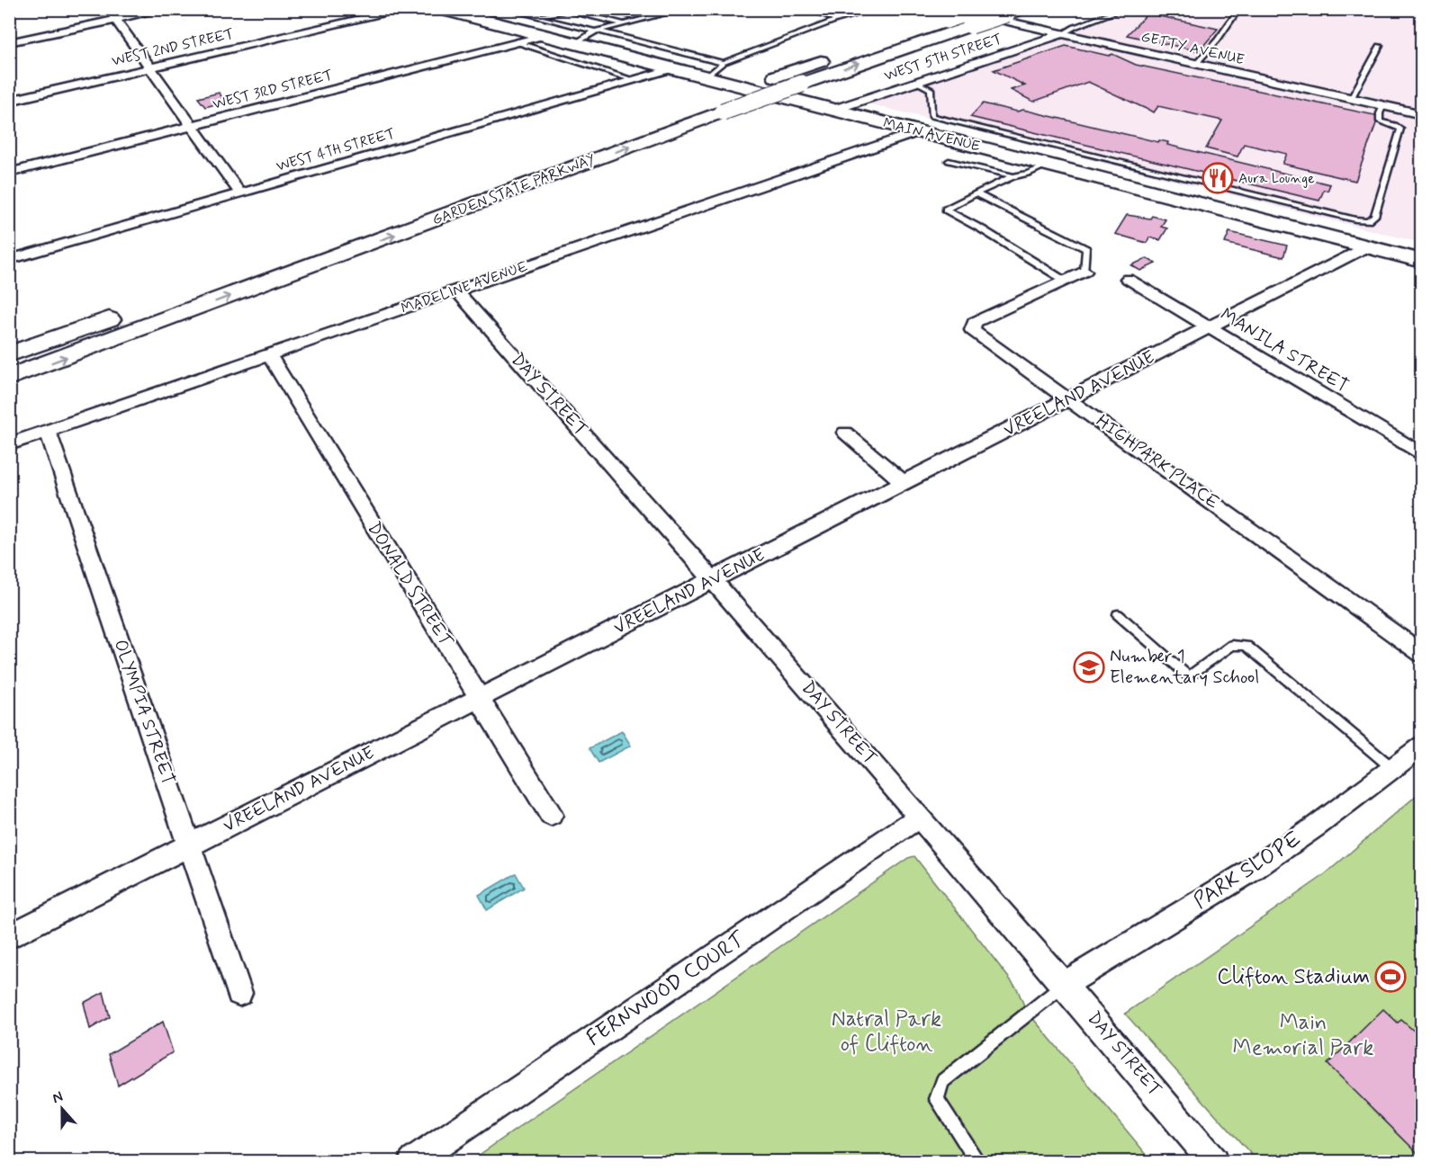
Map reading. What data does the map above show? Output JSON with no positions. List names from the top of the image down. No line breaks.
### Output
{"streets":{"main road":["MAIN AVENUE","GARDEN STATE PARKWAY"],"street":["WEST 2ND STREET","GETTY AVENUE","WEST 5TH STREET","WEST 3RD STREET","WEST 4TH STREET","MADELINE AVENUE","MANILA STREET","VREELAND AVENUE","DAY STREET","HIGHPARK PLACE","DONALD STREET","OLYMPIA STREET","PARK SLOPE","FERNWOOD COURT"]},"crossings":[["GETTY AVENUE","WEST 5TH STREET"],["GETTY AVENUE","GARDEN STATE PARKWAY"],["WEST 5TH STREET","MAIN AVENUE"],["WEST 3RD STREET","MAIN AVENUE"],["MAIN AVENUE","WEST 4TH STREET"],["MAIN AVENUE","GARDEN STATE PARKWAY"],["MAIN AVENUE","MADELINE AVENUE"],["MAIN AVENUE","VREELAND AVENUE"],["MADELINE AVENUE","DAY STREET"],["MADELINE AVENUE","DONALD STREET"],["MADELINE AVENUE","OLYMPIA STREET"],["MANILA STREET","VREELAND AVENUE"],["VREELAND AVENUE","DAY STREET"],["VREELAND AVENUE","HIGHPARK PLACE"],["VREELAND AVENUE","DONALD STREET"],["VREELAND AVENUE","OLYMPIA STREET"],["DAY STREET","PARK SLOPE"],["DAY STREET","FERNWOOD COURT"]],"parks":["Natral Park of Clifton","Main Memorial Park"],"places":{"restaurant":["Aura Lounge"],"school or university":["Number 1 Elementary School"],"sports":["Clifton Stadium"]},"north":"top"}
